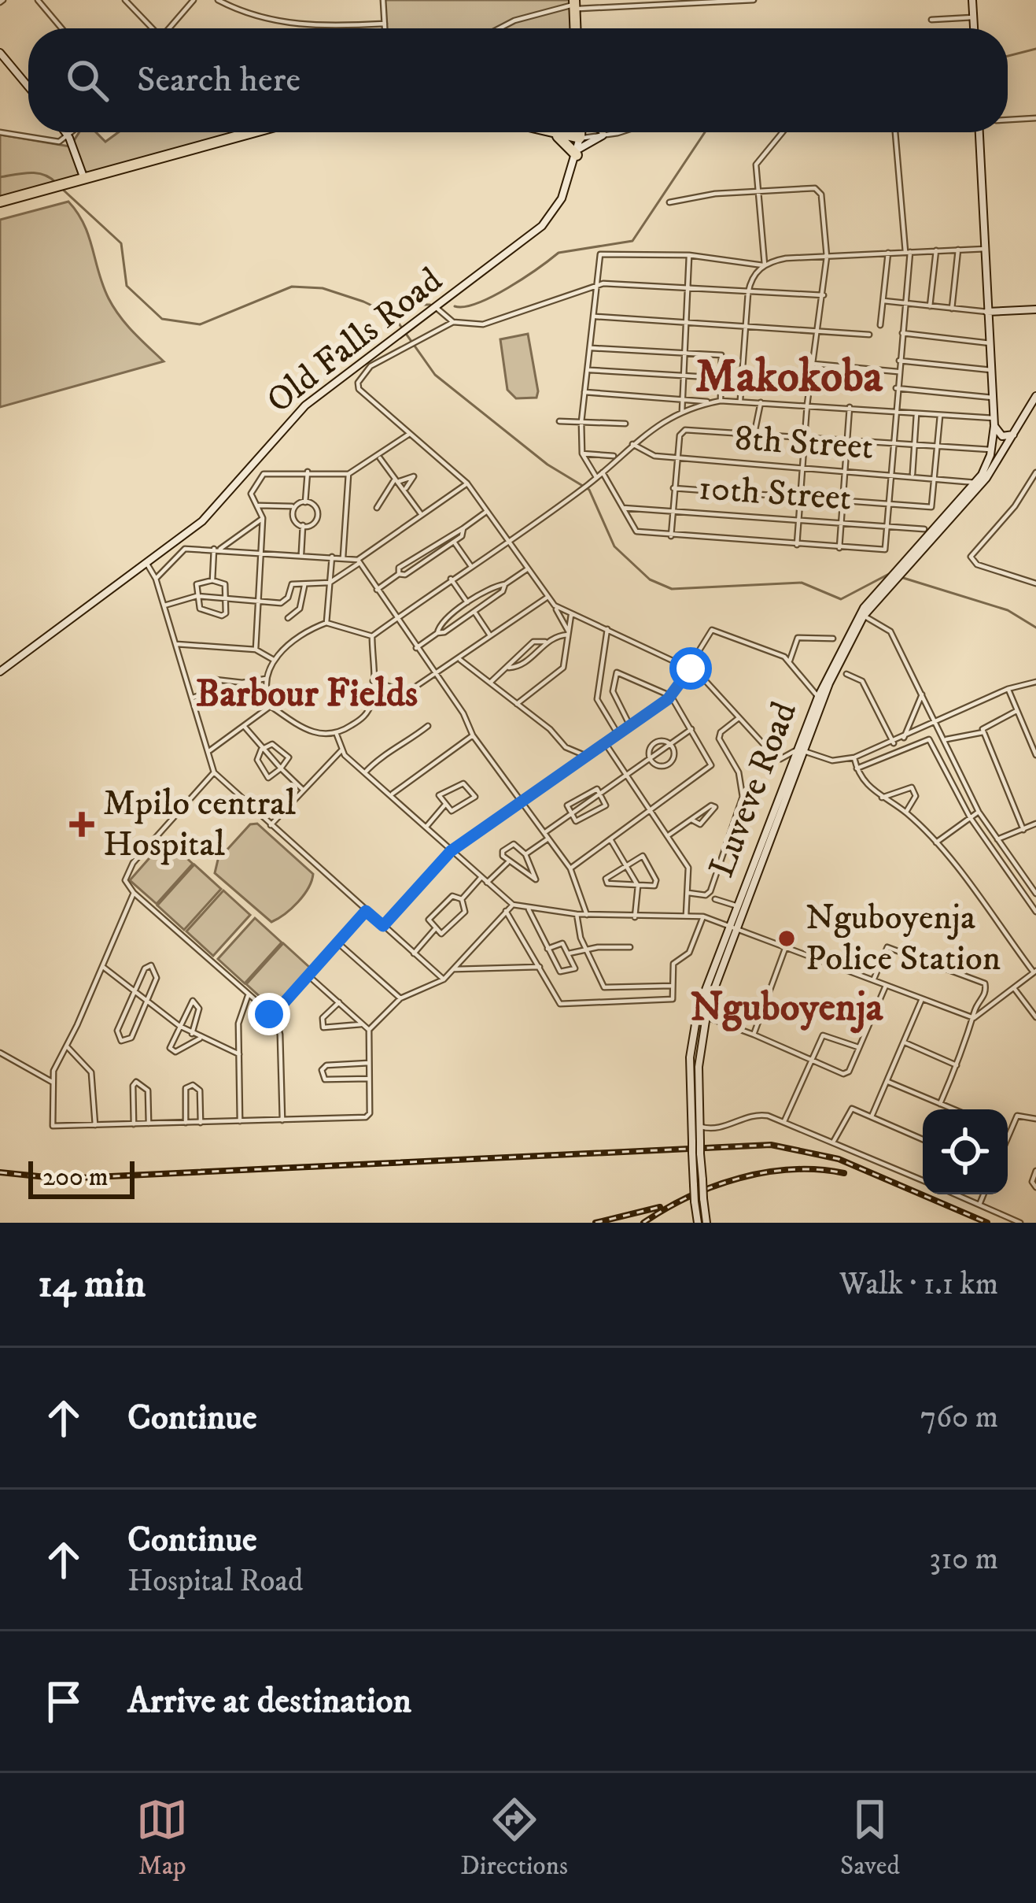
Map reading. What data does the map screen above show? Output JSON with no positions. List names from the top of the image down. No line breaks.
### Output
{"streets":{"street":["Old Falls Road","8th Street","10th Street","Luveve Road"]},"crossings":[["8th Street","Luveve Road"]],"districts":["Makokoba","Barbour Fields","Nguboyenja"],"places":{"health":["Mpilo central Hospital"],"other":["Nguboyenja Police Station"]},"scale_bar":"200 m","page":{"search":"Search here","scale":"200 m","heading":["14 min","Walk · 1.1 km"],"list":[["Continue","760 m"],["Continue","Hospital Road","310 m"],"Arrive at destination"],"nav":["Map","Directions","Saved"]}}
